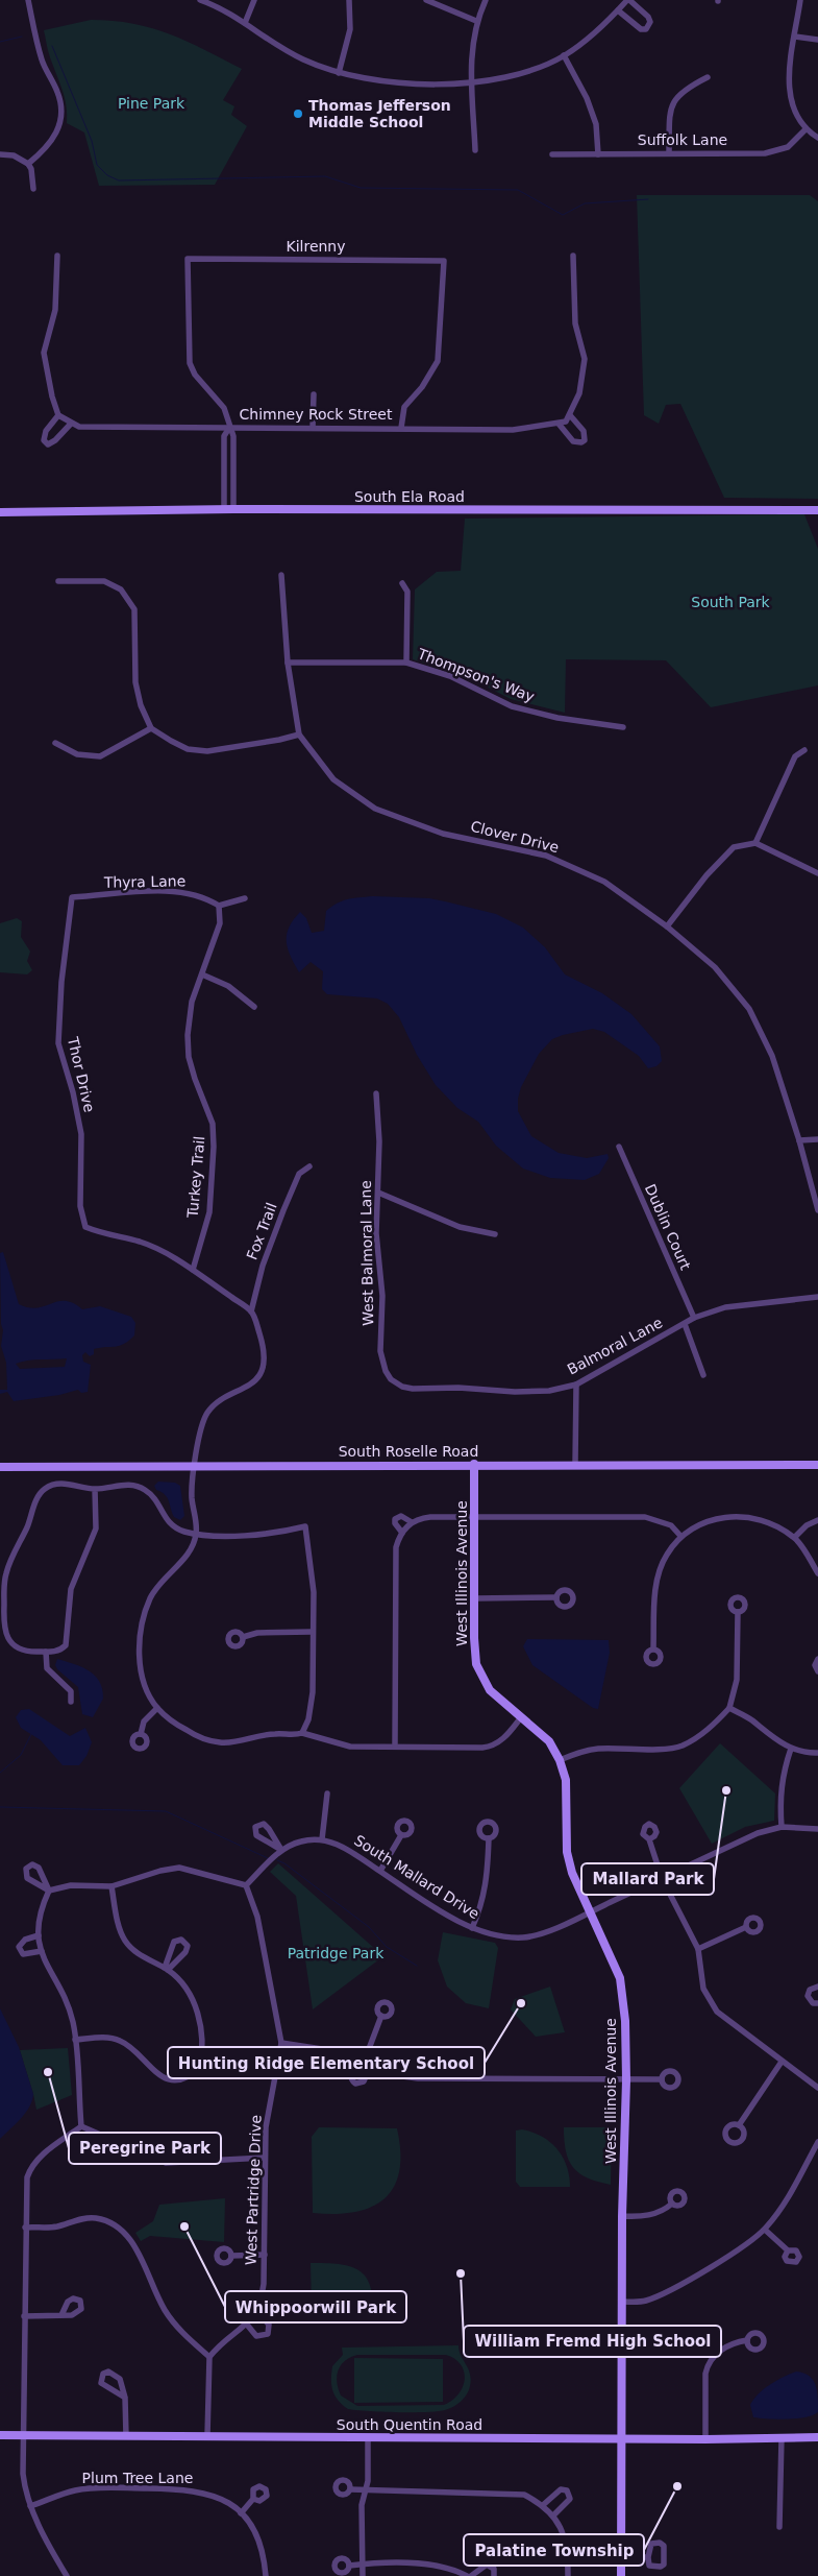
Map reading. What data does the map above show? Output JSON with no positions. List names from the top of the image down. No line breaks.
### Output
{"streets":{"main road":["South Ela Road","South Roselle Road","West Illinois Avenue","South Quentin Road"],"street":["Suffolk Lane","Kilrenny","Chimney Rock Street","Thompson's Way","Clover Drive","Thyra Lane","Thor Drive","Turkey Trail","Dublin Court","Fox Trail","West Balmoral Lane","Balmoral Lane","South Mallard Drive","West Partridge Drive","Plum Tree Lane"]},"crossings":[["Kilrenny","Chimney Rock Street"],["Thompson's Way","Clover Drive"],["Thyra Lane","Thor Drive"],["Thyra Lane","Turkey Trail"],["Thor Drive","Turkey Trail"],["Dublin Court","Balmoral Lane"],["West Balmoral Lane","Balmoral Lane"],["South Roselle Road","West Illinois Avenue"],["West Illinois Avenue","South Mallard Drive"],["West Illinois Avenue","South Quentin Road"],["South Mallard Drive","West Partridge Drive"]],"parks":["Pine Park","South Park","Patridge Park"],"places":["Thomas Jefferson Middle School","Mallard Park","Hunting Ridge Elementary School","Peregrine Park","Whippoorwill Park","William Fremd High School","Palatine Township"]}
